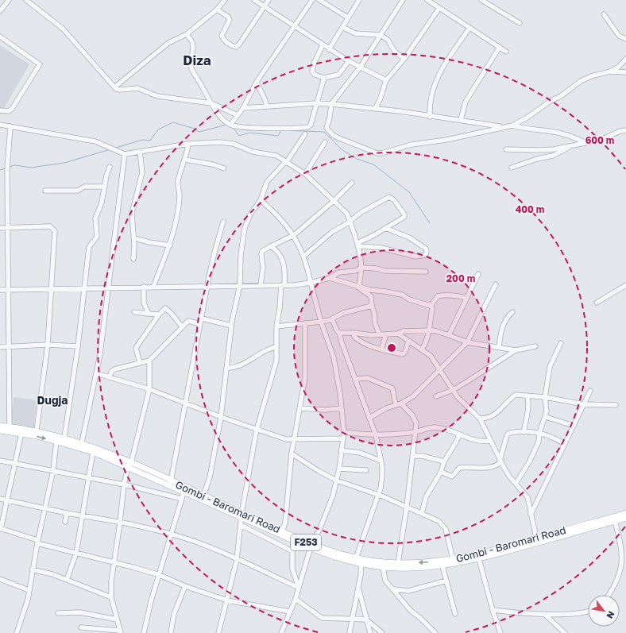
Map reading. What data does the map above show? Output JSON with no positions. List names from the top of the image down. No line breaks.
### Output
{"streets":{"main road":["Gombi - Baromari Road","F253"]},"districts":["Diza","Dugja"],"north":"bottom right","rings":["600 m","400 m","200 m"]}
